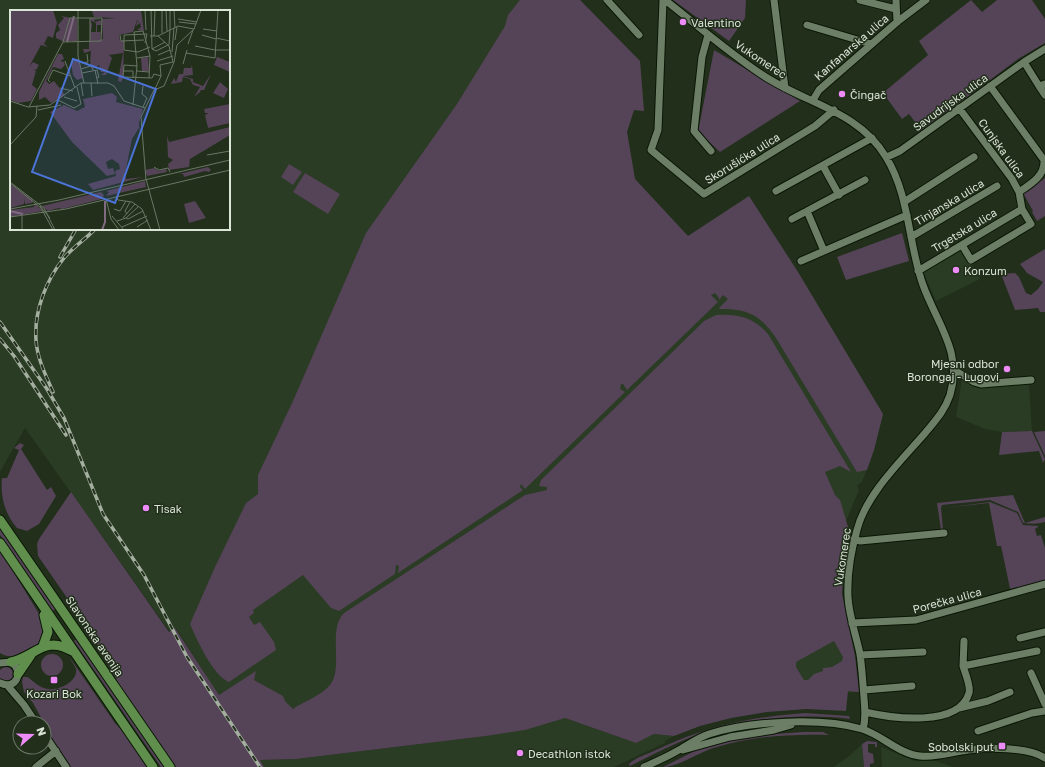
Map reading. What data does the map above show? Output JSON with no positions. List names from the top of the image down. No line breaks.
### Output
{"streets":{"main road":["Slavonska avenija"],"street":["Kanfanarska ulica","Vukomerec","Savudrijska ulica","Cunjska ulica","Skorušićka ulica","Tinjanska ulica","Trgetska ulica","Porečka ulica"]},"crossings":[["Kanfanarska ulica","Vukomerec"],["Vukomerec","Savudrijska ulica"],["Vukomerec","Skorušićka ulica"],["Vukomerec","Tinjanska ulica"],["Vukomerec","Trgetska ulica"],["Vukomerec","Porečka ulica"],["Savudrijska ulica","Cunjska ulica"],["Cunjska ulica","Trgetska ulica"]],"places":{"other":["Valentino","Čingač","Konzum","Mjesni odbor Borongaj - Lugovi","Tisak","Decathlon istok"],"transit":["Kozari Bok","Sobolski put"]},"north":"right"}
